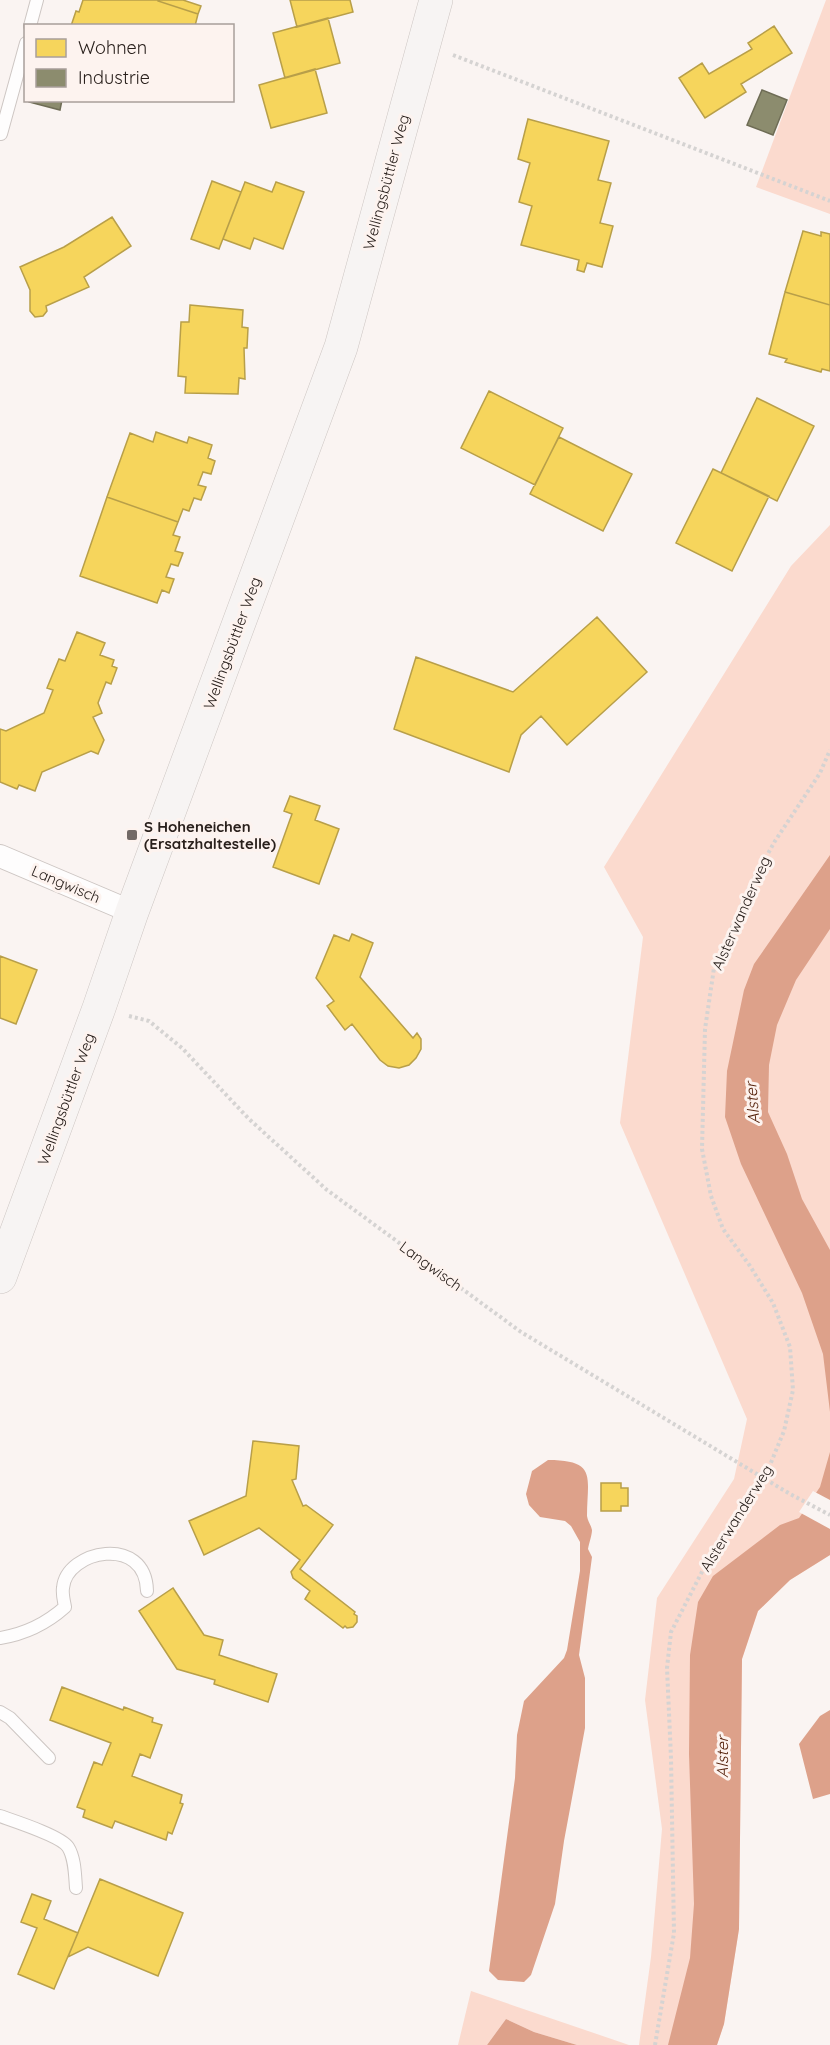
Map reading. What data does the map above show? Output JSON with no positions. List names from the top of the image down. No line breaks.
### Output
{"streets":{"main road":["Wellingsbüttler Weg"],"street":["Langwisch"],"path":["Alsterwanderweg"]},"crossings":[["Wellingsbüttler Weg","Langwisch"],["Langwisch","Alsterwanderweg"]],"water":["Alster"],"places":{"transit":["S Hoheneichen (Ersatzhaltestelle)"]},"legend":["Wohnen","Industrie"]}
